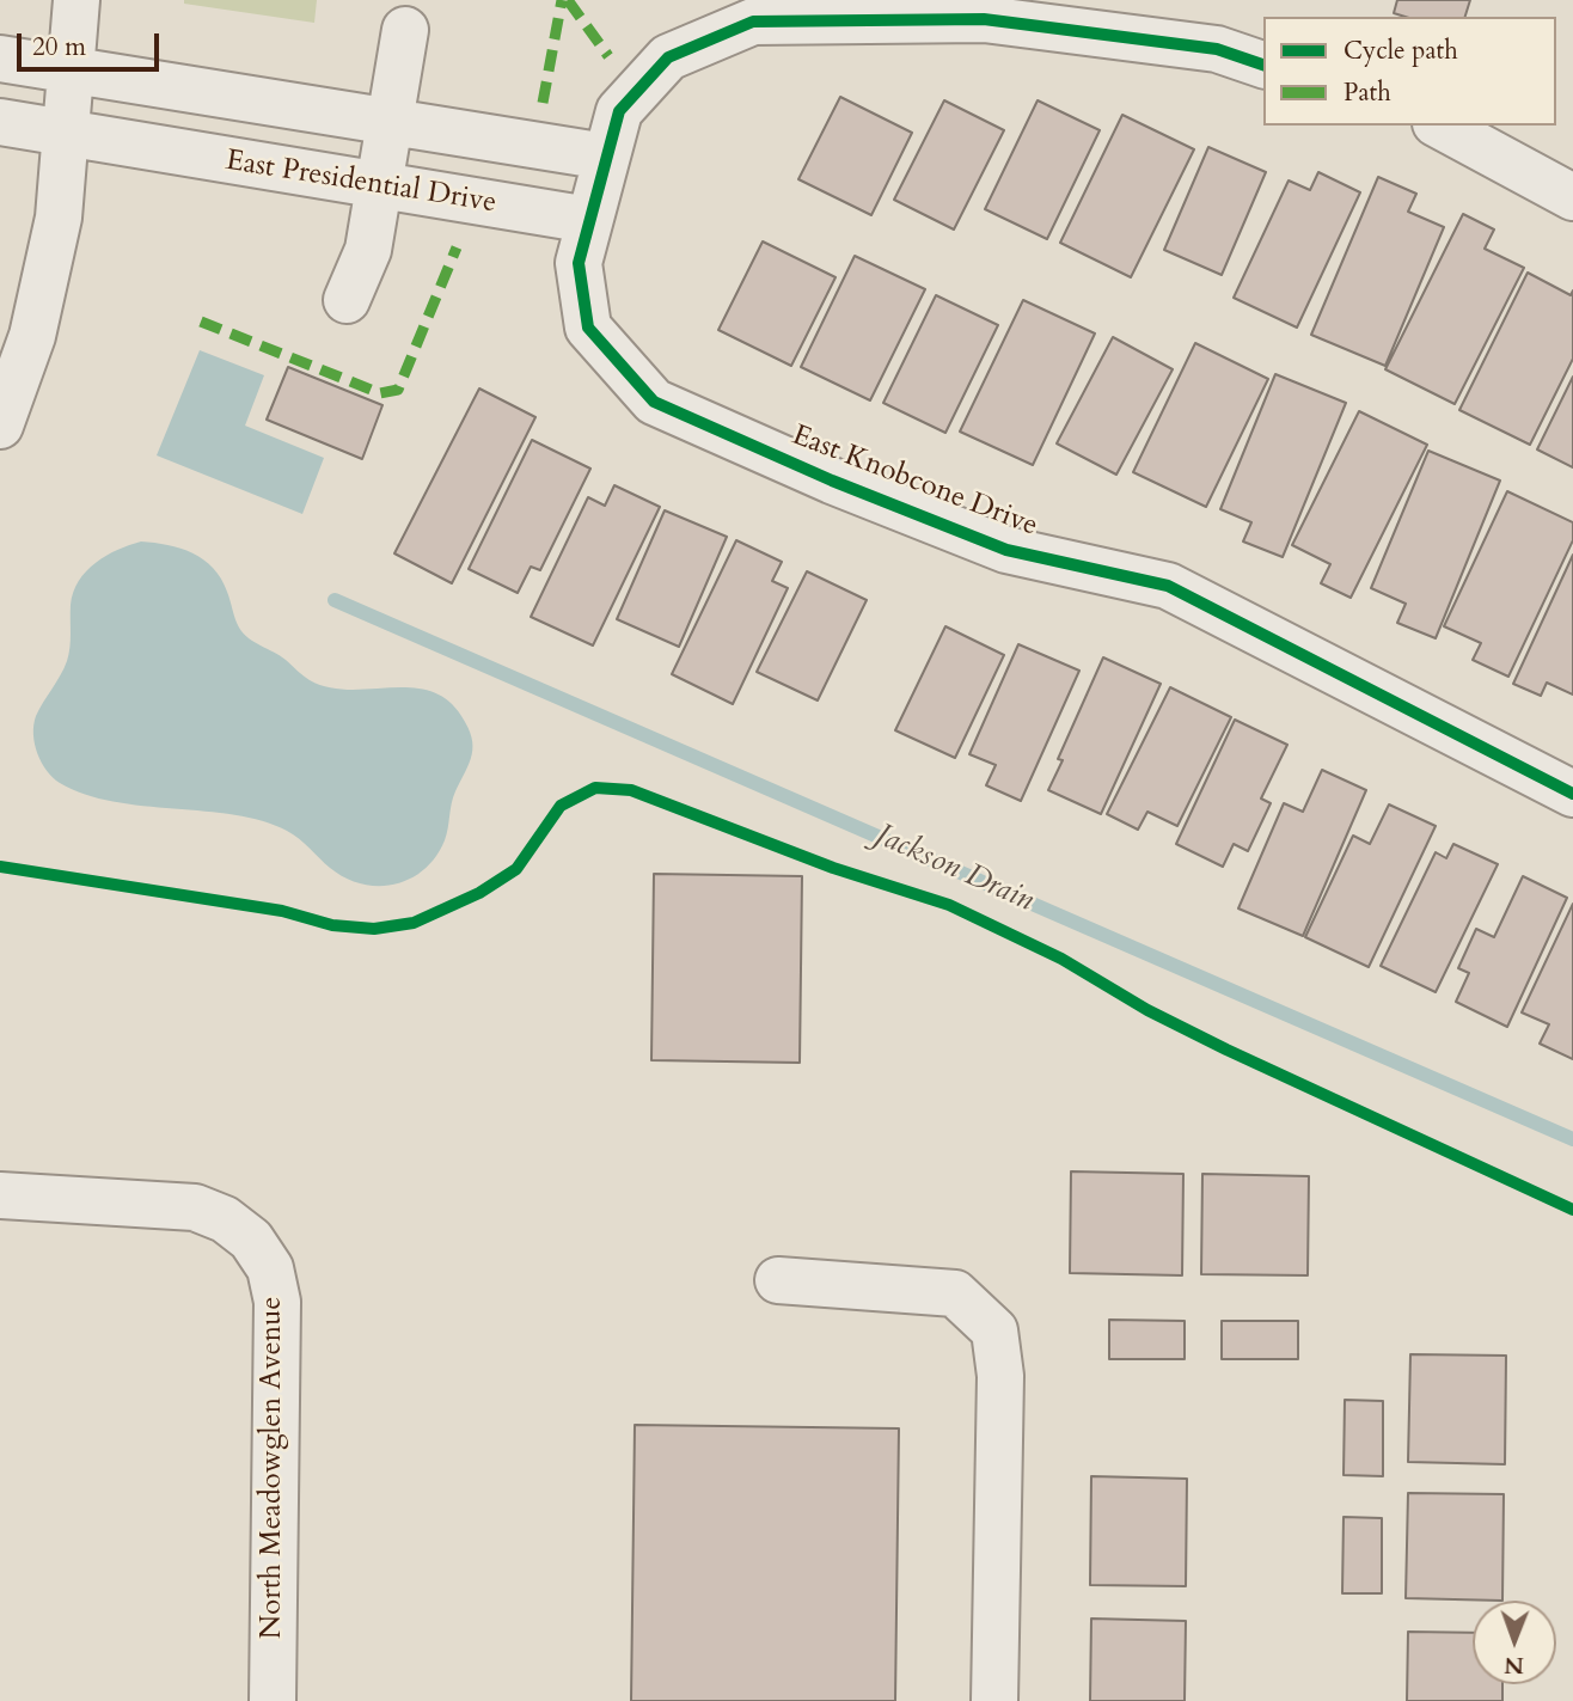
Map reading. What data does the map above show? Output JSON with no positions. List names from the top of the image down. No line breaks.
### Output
{"streets":{"street":["East Presidential Drive","East Knobcone Drive","North Meadowglen Avenue"]},"crossings":[["East Presidential Drive","East Knobcone Drive"]],"water":["Jackson Drain"],"legend":["Cycle path","Path"],"scale_bar":"20 m","north":"bottom"}
